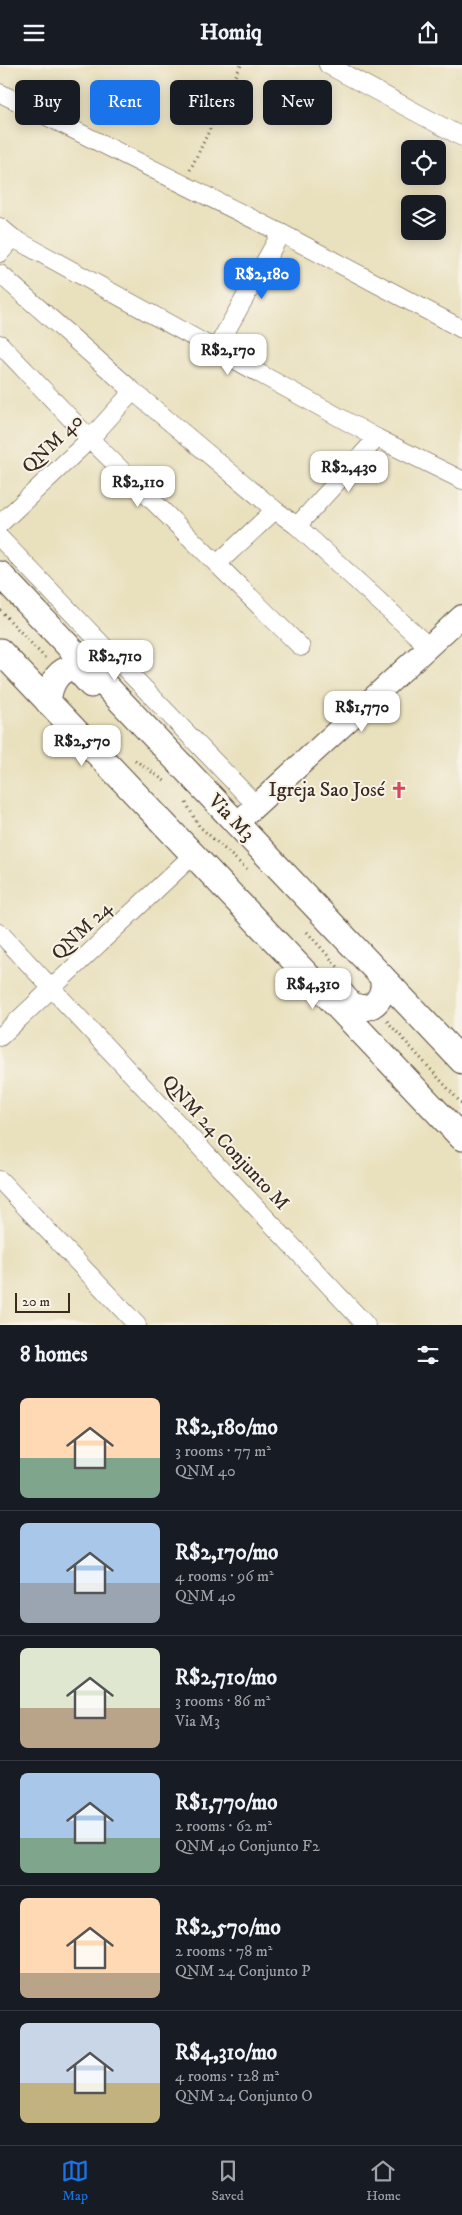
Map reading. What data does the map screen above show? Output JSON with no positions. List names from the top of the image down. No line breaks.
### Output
{"streets":{"main road":["Via M3"],"street":["QNM 40","QNM 24","QNM 24 Conjunto M"]},"crossings":[["QNM 24","QNM 24 Conjunto M"]],"places":{"church":["Igreja Sao José"]},"scale_bar":"20 m","page":{"header":"Homiq","chip":["Buy","Rent","Filters","New"],"price":["R$2,180","R$2,170","R$2,430","R$2,110","R$2,710","R$1,770","R$2,570","R$4,310"],"scale":"20 m","heading":"8 homes","list":[{"name":"R$2,180/mo","note":"3 rooms · 77 m² · QNM 40"},{"name":"R$2,170/mo","note":"4 rooms · 96 m² · QNM 40"},{"name":"R$2,710/mo","note":"3 rooms · 86 m² · Via M3"},{"name":"R$1,770/mo","note":"2 rooms · 62 m² · QNM 40 Conjunto F2"},{"name":"R$2,570/mo","note":"2 rooms · 78 m² · QNM 24 Conjunto P"},{"name":"R$4,310/mo","note":"4 rooms · 128 m² · QNM 24 Conjunto O"}],"tabs":["Map","Saved","Home"]}}
